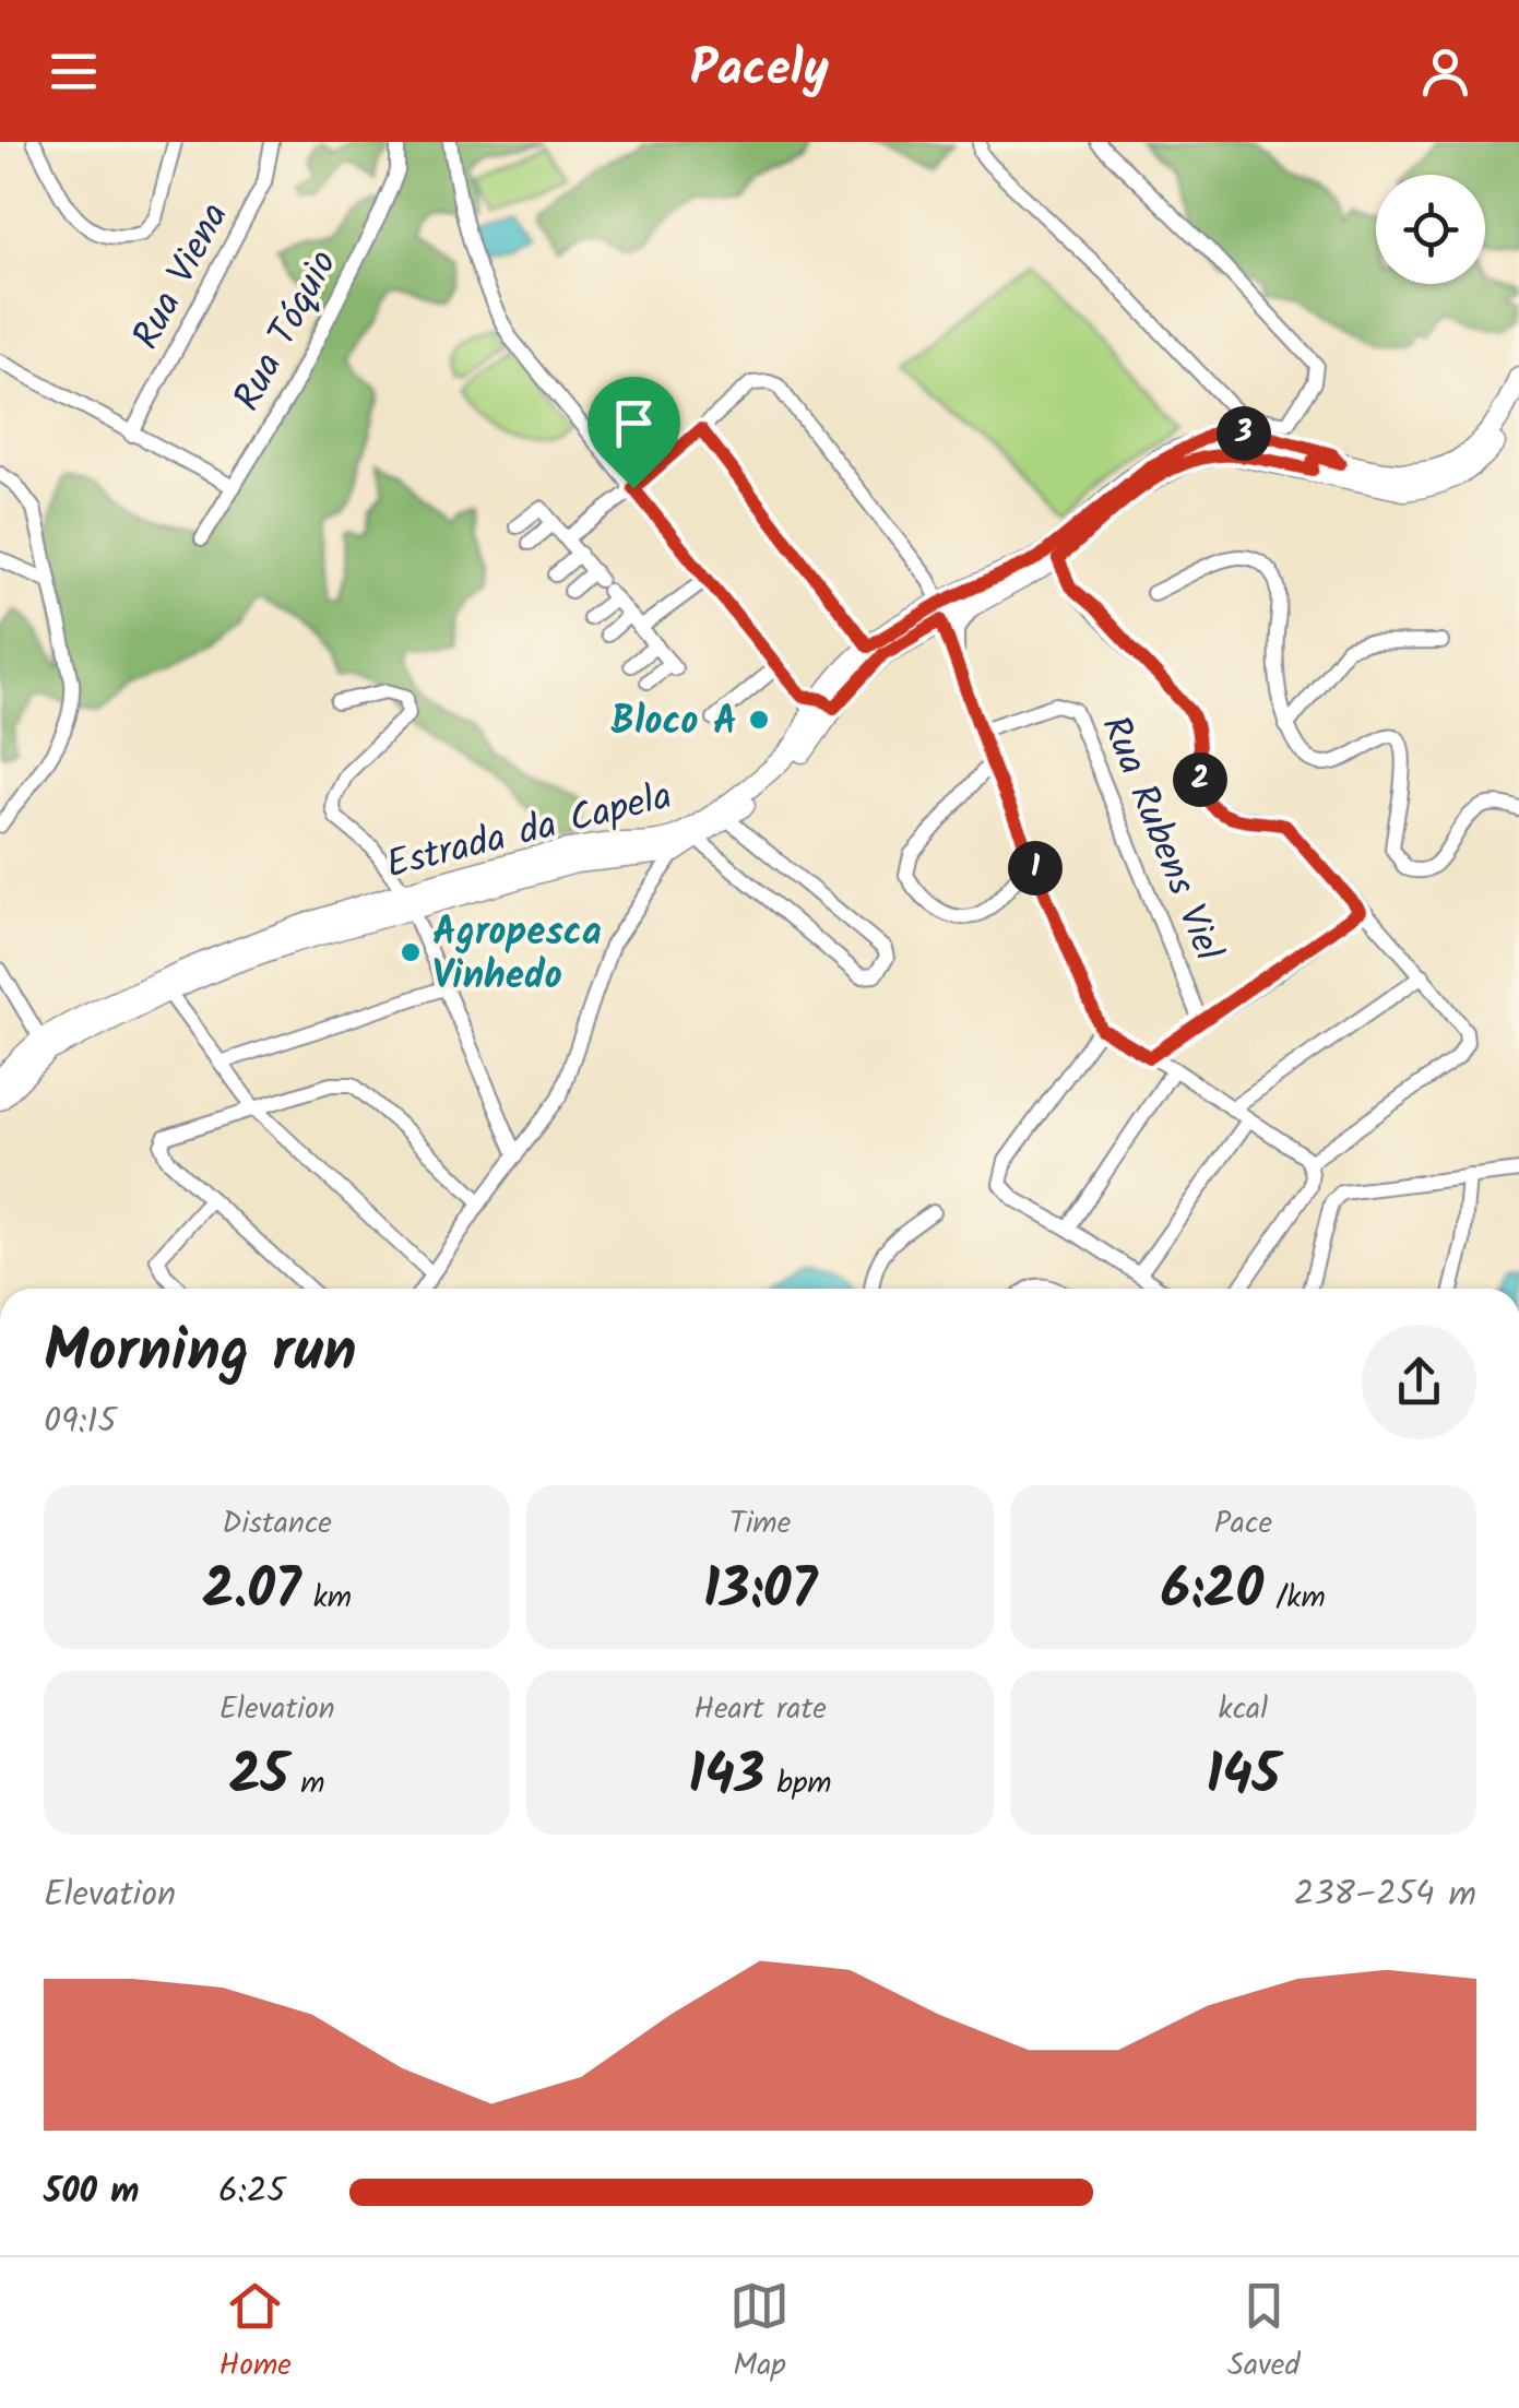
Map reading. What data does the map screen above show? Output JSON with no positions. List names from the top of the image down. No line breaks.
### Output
{"streets":{"main road":["Estrada da Capela"],"street":["Rua Viena","Rua Tóquio","Rua Rubens Viel"]},"places":["Bloco A","Agropesca Vinhedo"],"page":{"header":"Pacely","pins":["3","2","1"],"heading":["Morning run","09:15"],"stats":[["Distance","2.07 km"],["Time","13:07"],["Pace","6:20 /km"],["Elevation","25 m"],["Heart rate","143 bpm"],["kcal","145"]],"chart":["Elevation","238–254 m"],"list":[{"name":"500 m","note":"6:25"}],"tabs":["Home","Map","Saved"]}}
